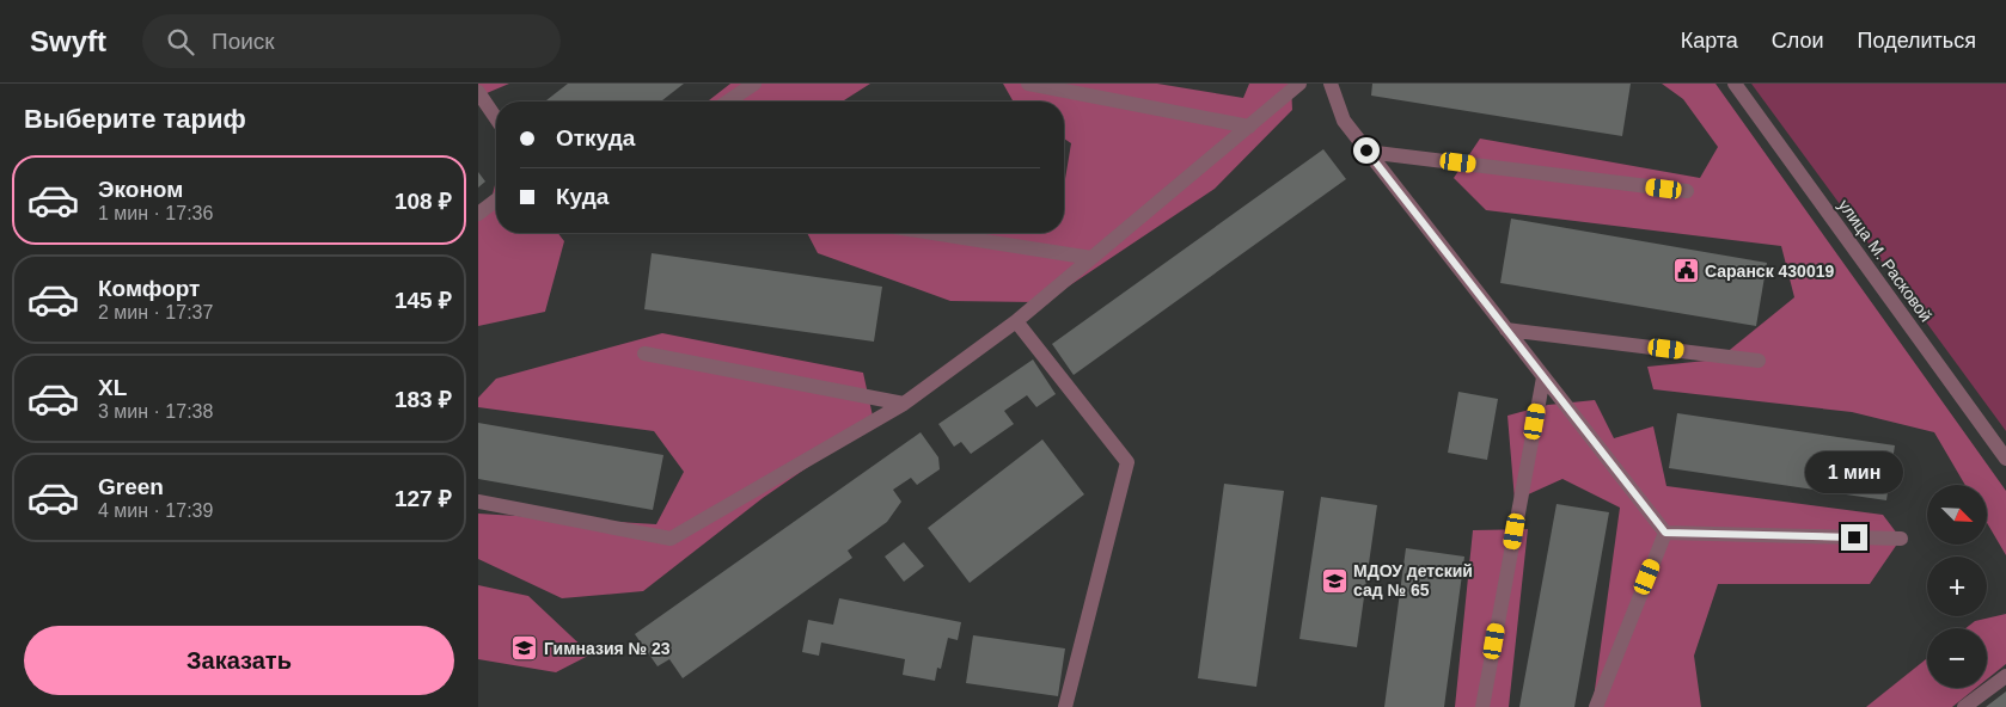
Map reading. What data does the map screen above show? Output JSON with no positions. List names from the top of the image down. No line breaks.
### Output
{"streets":{"street":["улица М. Расковой"]},"places":{"public building":["Саранск 430019"],"school or university":["МДОУ детский сад № 65","Гимназия № 23"]},"north":"bottom right","page":{"header":"Swyft","search":"Поиск","nav":["Карта","Слои","Поделиться"],"heading":"Выберите тариф","banner":["Откуда","Куда"],"list":[{"name":"Эконом","note":"1 мин · 17:36","value":"108 ₽"},{"name":"Комфорт","note":"2 мин · 17:37","value":"145 ₽"},{"name":"XL","note":"3 мин · 17:38","value":"183 ₽"},{"name":"Green","note":"4 мин · 17:39","value":"127 ₽"}],"bubble":"1 мин","map_buttons":["+","−"],"buttons":"Заказать"}}
